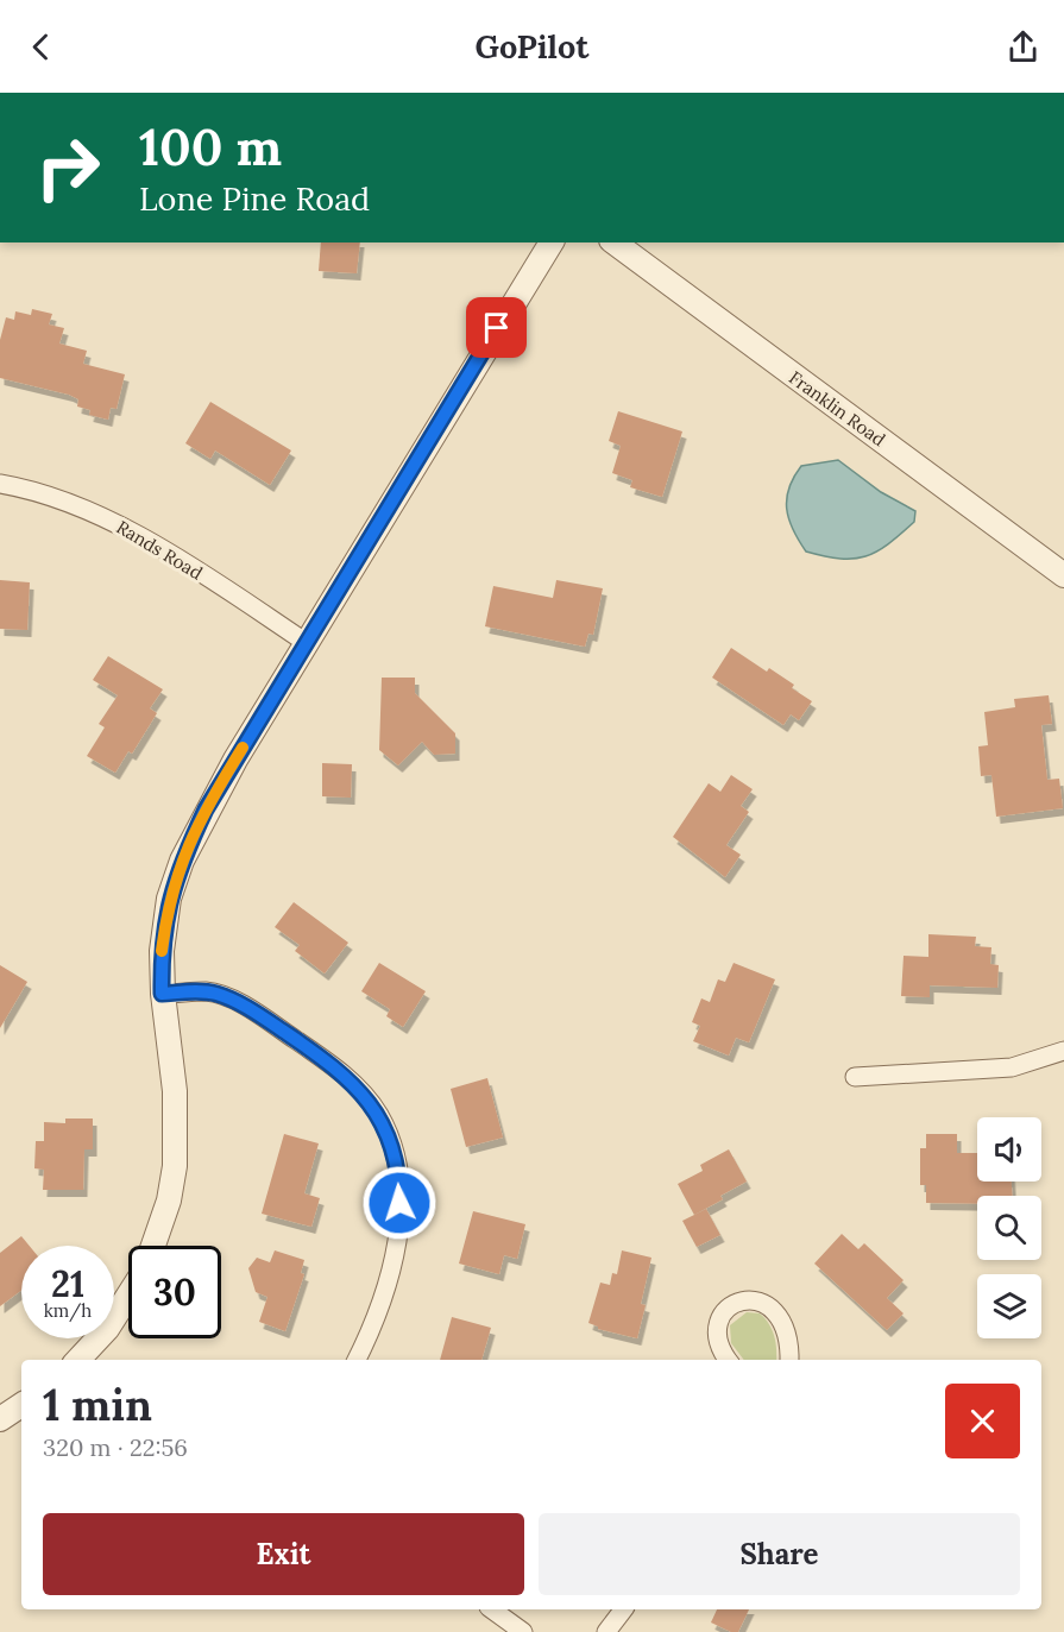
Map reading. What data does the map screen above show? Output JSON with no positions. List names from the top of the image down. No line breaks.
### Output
{"streets":{"street":["Franklin Road","Rands Road"]},"page":{"header":"GoPilot","turn":["100 m","Lone Pine Road"],"speed":"21 km/h","limit":"30","heading":["1 min","320 m · 22:56"],"buttons":["Exit","Share"]}}
